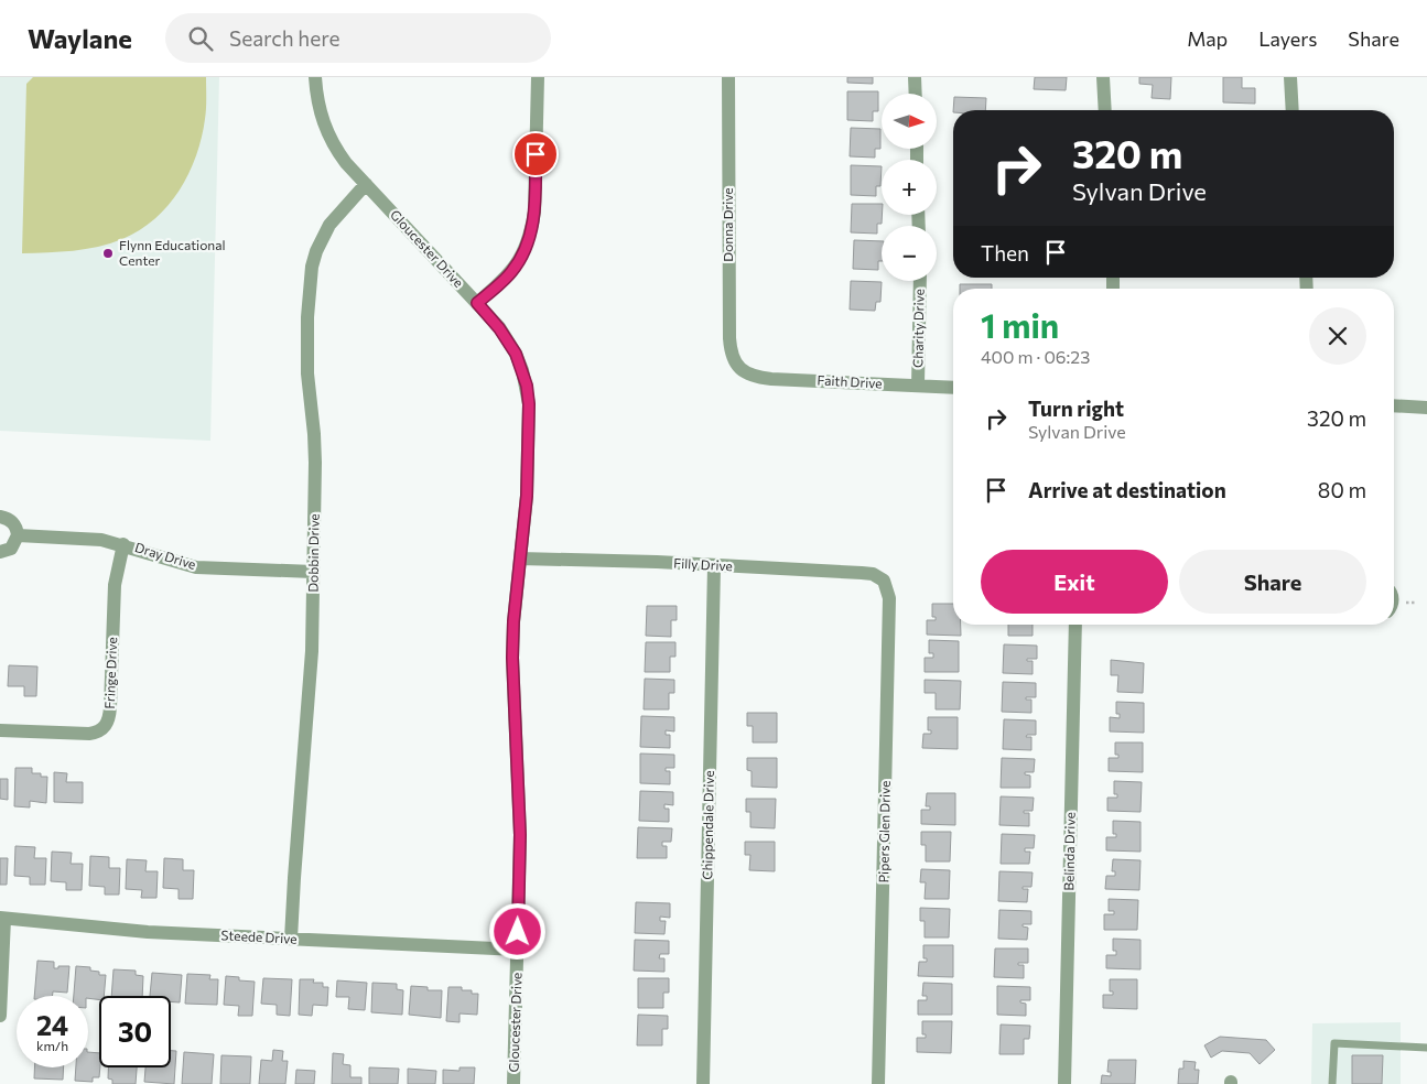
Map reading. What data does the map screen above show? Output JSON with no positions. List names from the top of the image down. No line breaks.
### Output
{"streets":{"street":["Donna Drive","Gloucester Drive","Charity Drive","Faith Drive","Dobbin Drive","Dray Drive","Filly Drive","Fringe Drive","Chippendale Drive","Pipers Glen Drive","Belinda Drive","Steede Drive"]},"crossings":[["Donna Drive","Faith Drive"],["Gloucester Drive","Dobbin Drive"],["Gloucester Drive","Filly Drive"],["Gloucester Drive","Steede Drive"],["Charity Drive","Faith Drive"],["Dobbin Drive","Dray Drive"],["Dobbin Drive","Steede Drive"],["Dray Drive","Fringe Drive"],["Filly Drive","Chippendale Drive"],["Filly Drive","Pipers Glen Drive"]],"places":["Flynn Educational Center"],"north":"right","page":{"header":"Waylane","search":"Search here","nav":["Map","Layers","Share"],"map_buttons":["+","−"],"turn":["320 m","Sylvan Drive"],"then":"Then","heading":["1 min","400 m · 06:23"],"list":[{"name":"Turn right","note":"Sylvan Drive","value":"320 m"},{"name":"Arrive at destination","value":"80 m"}],"buttons":["Exit","Share"],"speed":"24 km/h","limit":"30"}}
